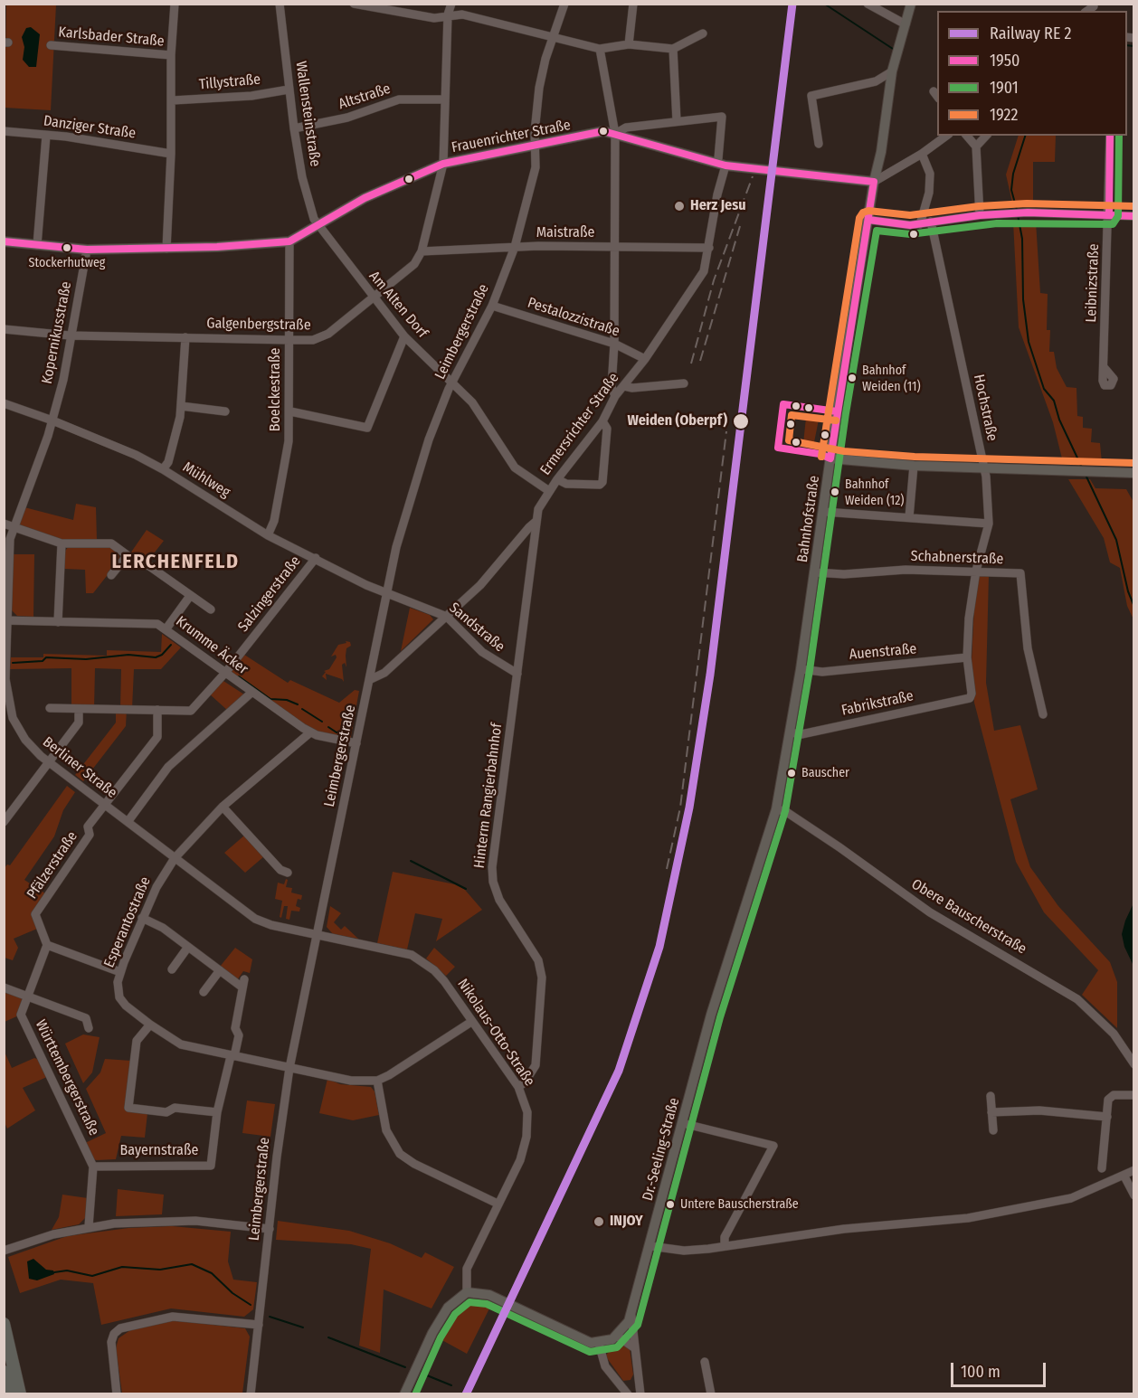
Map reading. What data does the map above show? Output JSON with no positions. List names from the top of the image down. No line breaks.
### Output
{"streets":{"main road":["Frauenrichter Straße","Bahnhofstraße","Dr.-Seeling-Straße"],"street":["Karlsbader Straße","Tillystraße","Altstraße","Wallensteinstraße","Danziger Straße","Maistraße","Leibnizstraße","Am Alten Dorf","Pestalozzistraße","Galgenbergstraße","Leimbergerstraße","Kopernikusstraße","Boelckestraße","Hochstraße","Ermersrichter Straße","Mühlweg","Schabnerstraße","Salzingerstraße","Sandstraße","Krumme Äcker","Auenstraße","Fabrikstraße","Berliner Straße","Hinterm Rangierbahnhof","Pfälzerstraße","Obere Bauscherstraße","Esperantostraße","Nikolaus-Otto-Straße","Württembergerstraße","Bayernstraße"]},"crossings":[["Tillystraße","Wallensteinstraße"],["Altstraße","Wallensteinstraße"],["Altstraße","Galgenbergstraße"],["Wallensteinstraße","Frauenrichter Straße"],["Wallensteinstraße","Am Alten Dorf"],["Frauenrichter Straße","Am Alten Dorf"],["Frauenrichter Straße","Galgenbergstraße"],["Frauenrichter Straße","Leimbergerstraße"],["Frauenrichter Straße","Kopernikusstraße"],["Frauenrichter Straße","Boelckestraße"],["Frauenrichter Straße","Ermersrichter Straße"],["Frauenrichter Straße","Bahnhofstraße"],["Maistraße","Galgenbergstraße"],["Maistraße","Leimbergerstraße"],["Maistraße","Ermersrichter Straße"],["Am Alten Dorf","Galgenbergstraße"],["Am Alten Dorf","Leimbergerstraße"],["Am Alten Dorf","Ermersrichter Straße"],["Pestalozzistraße","Leimbergerstraße"],["Pestalozzistraße","Ermersrichter Straße"],["Galgenbergstraße","Kopernikusstraße"],["Galgenbergstraße","Boelckestraße"],["Leimbergerstraße","Ermersrichter Straße"],["Leimbergerstraße","Mühlweg"],["Leimbergerstraße","Sandstraße"],["Leimbergerstraße","Krumme Äcker"],["Leimbergerstraße","Berliner Straße"],["Leimbergerstraße","Esperantostraße"],["Leimbergerstraße","Nikolaus-Otto-Straße"],["Kopernikusstraße","Mühlweg"],["Kopernikusstraße","Berliner Straße"],["Boelckestraße","Mühlweg"],["Hochstraße","Schabnerstraße"],["Hochstraße","Auenstraße"],["Hochstraße","Fabrikstraße"],["Ermersrichter Straße","Sandstraße"],["Ermersrichter Straße","Hinterm Rangierbahnhof"],["Mühlweg","Salzingerstraße"],["Mühlweg","Sandstraße"],["Mühlweg","Berliner Straße"],["Bahnhofstraße","Schabnerstraße"],["Bahnhofstraße","Auenstraße"],["Bahnhofstraße","Fabrikstraße"],["Bahnhofstraße","Obere Bauscherstraße"],["Bahnhofstraße","Dr.-Seeling-Straße"],["Salzingerstraße","Krumme Äcker"],["Sandstraße","Hinterm Rangierbahnhof"],["Krumme Äcker","Berliner Straße"],["Krumme Äcker","Esperantostraße"],["Berliner Straße","Pfälzerstraße"],["Berliner Straße","Esperantostraße"],["Berliner Straße","Nikolaus-Otto-Straße"],["Hinterm Rangierbahnhof","Nikolaus-Otto-Straße"],["Pfälzerstraße","Württembergerstraße"],["Obere Bauscherstraße","Dr.-Seeling-Straße"],["Esperantostraße","Bayernstraße"],["Württembergerstraße","Bayernstraße"]],"districts":["LERCHENFELD"],"places":["Herz Jesu","Stockerhutweg","Bahnhof Weiden (11)","Weiden (Oberpf)","Bahnhof Weiden (12)","Bauscher","Untere Bauscherstraße","INJOY"],"lines":["transit line 1950","transit line 1901","transit line 1922"],"legend":["Railway RE 2","1950","1901","1922"],"scale_bar":"100 m"}
